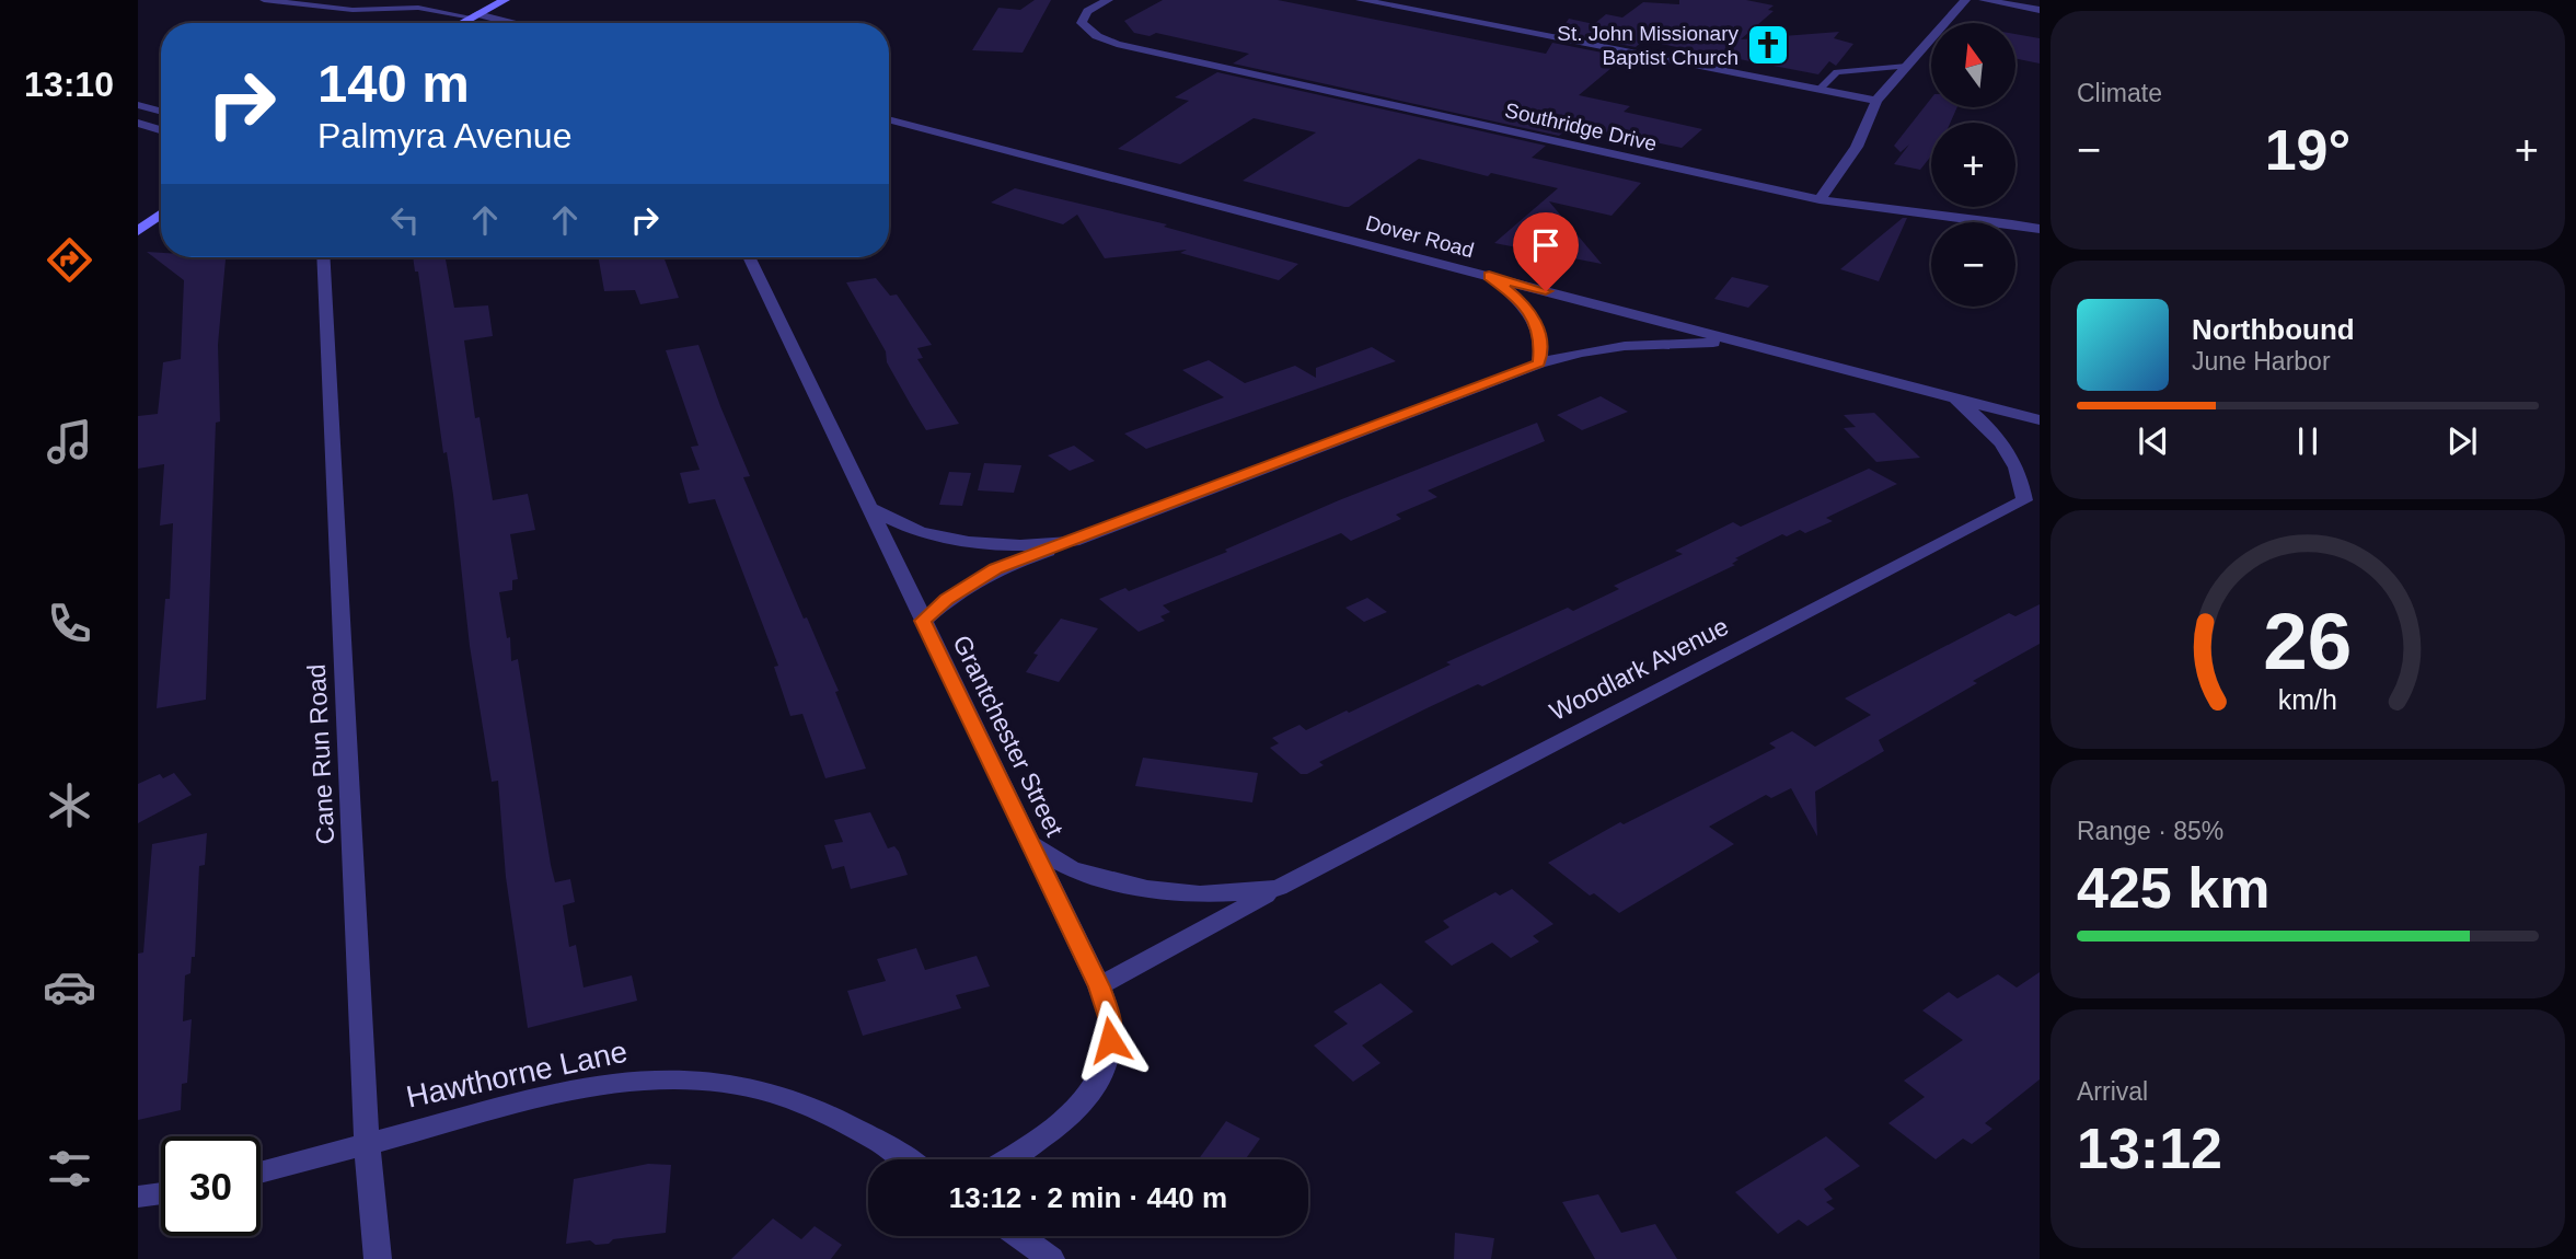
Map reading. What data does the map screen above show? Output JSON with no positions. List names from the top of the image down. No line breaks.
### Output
{"streets":{"street":["Southridge Drive","Dover Road","Woodlark Avenue","Grantchester Street","Cane Run Road","Hawthorne Lane"]},"crossings":[["Dover Road","Woodlark Avenue"],["Woodlark Avenue","Grantchester Street"],["Cane Run Road","Hawthorne Lane"]],"places":{"church":["St. John Missionary Baptist Church"]},"north":"top","page":{"tabs":"13:10","tile":["Climate",["Range · 85%","425 km"],["Arrival","13:12"]],"map_buttons":["+","−"],"turn":["140 m","Palmyra Avenue"],"heat":["−","19°","+"],"song":["Northbound","June Harbor"],"limit":"30","trip":"13:12 · 2 min · 440 m","gauge":["26","km/h"]}}
